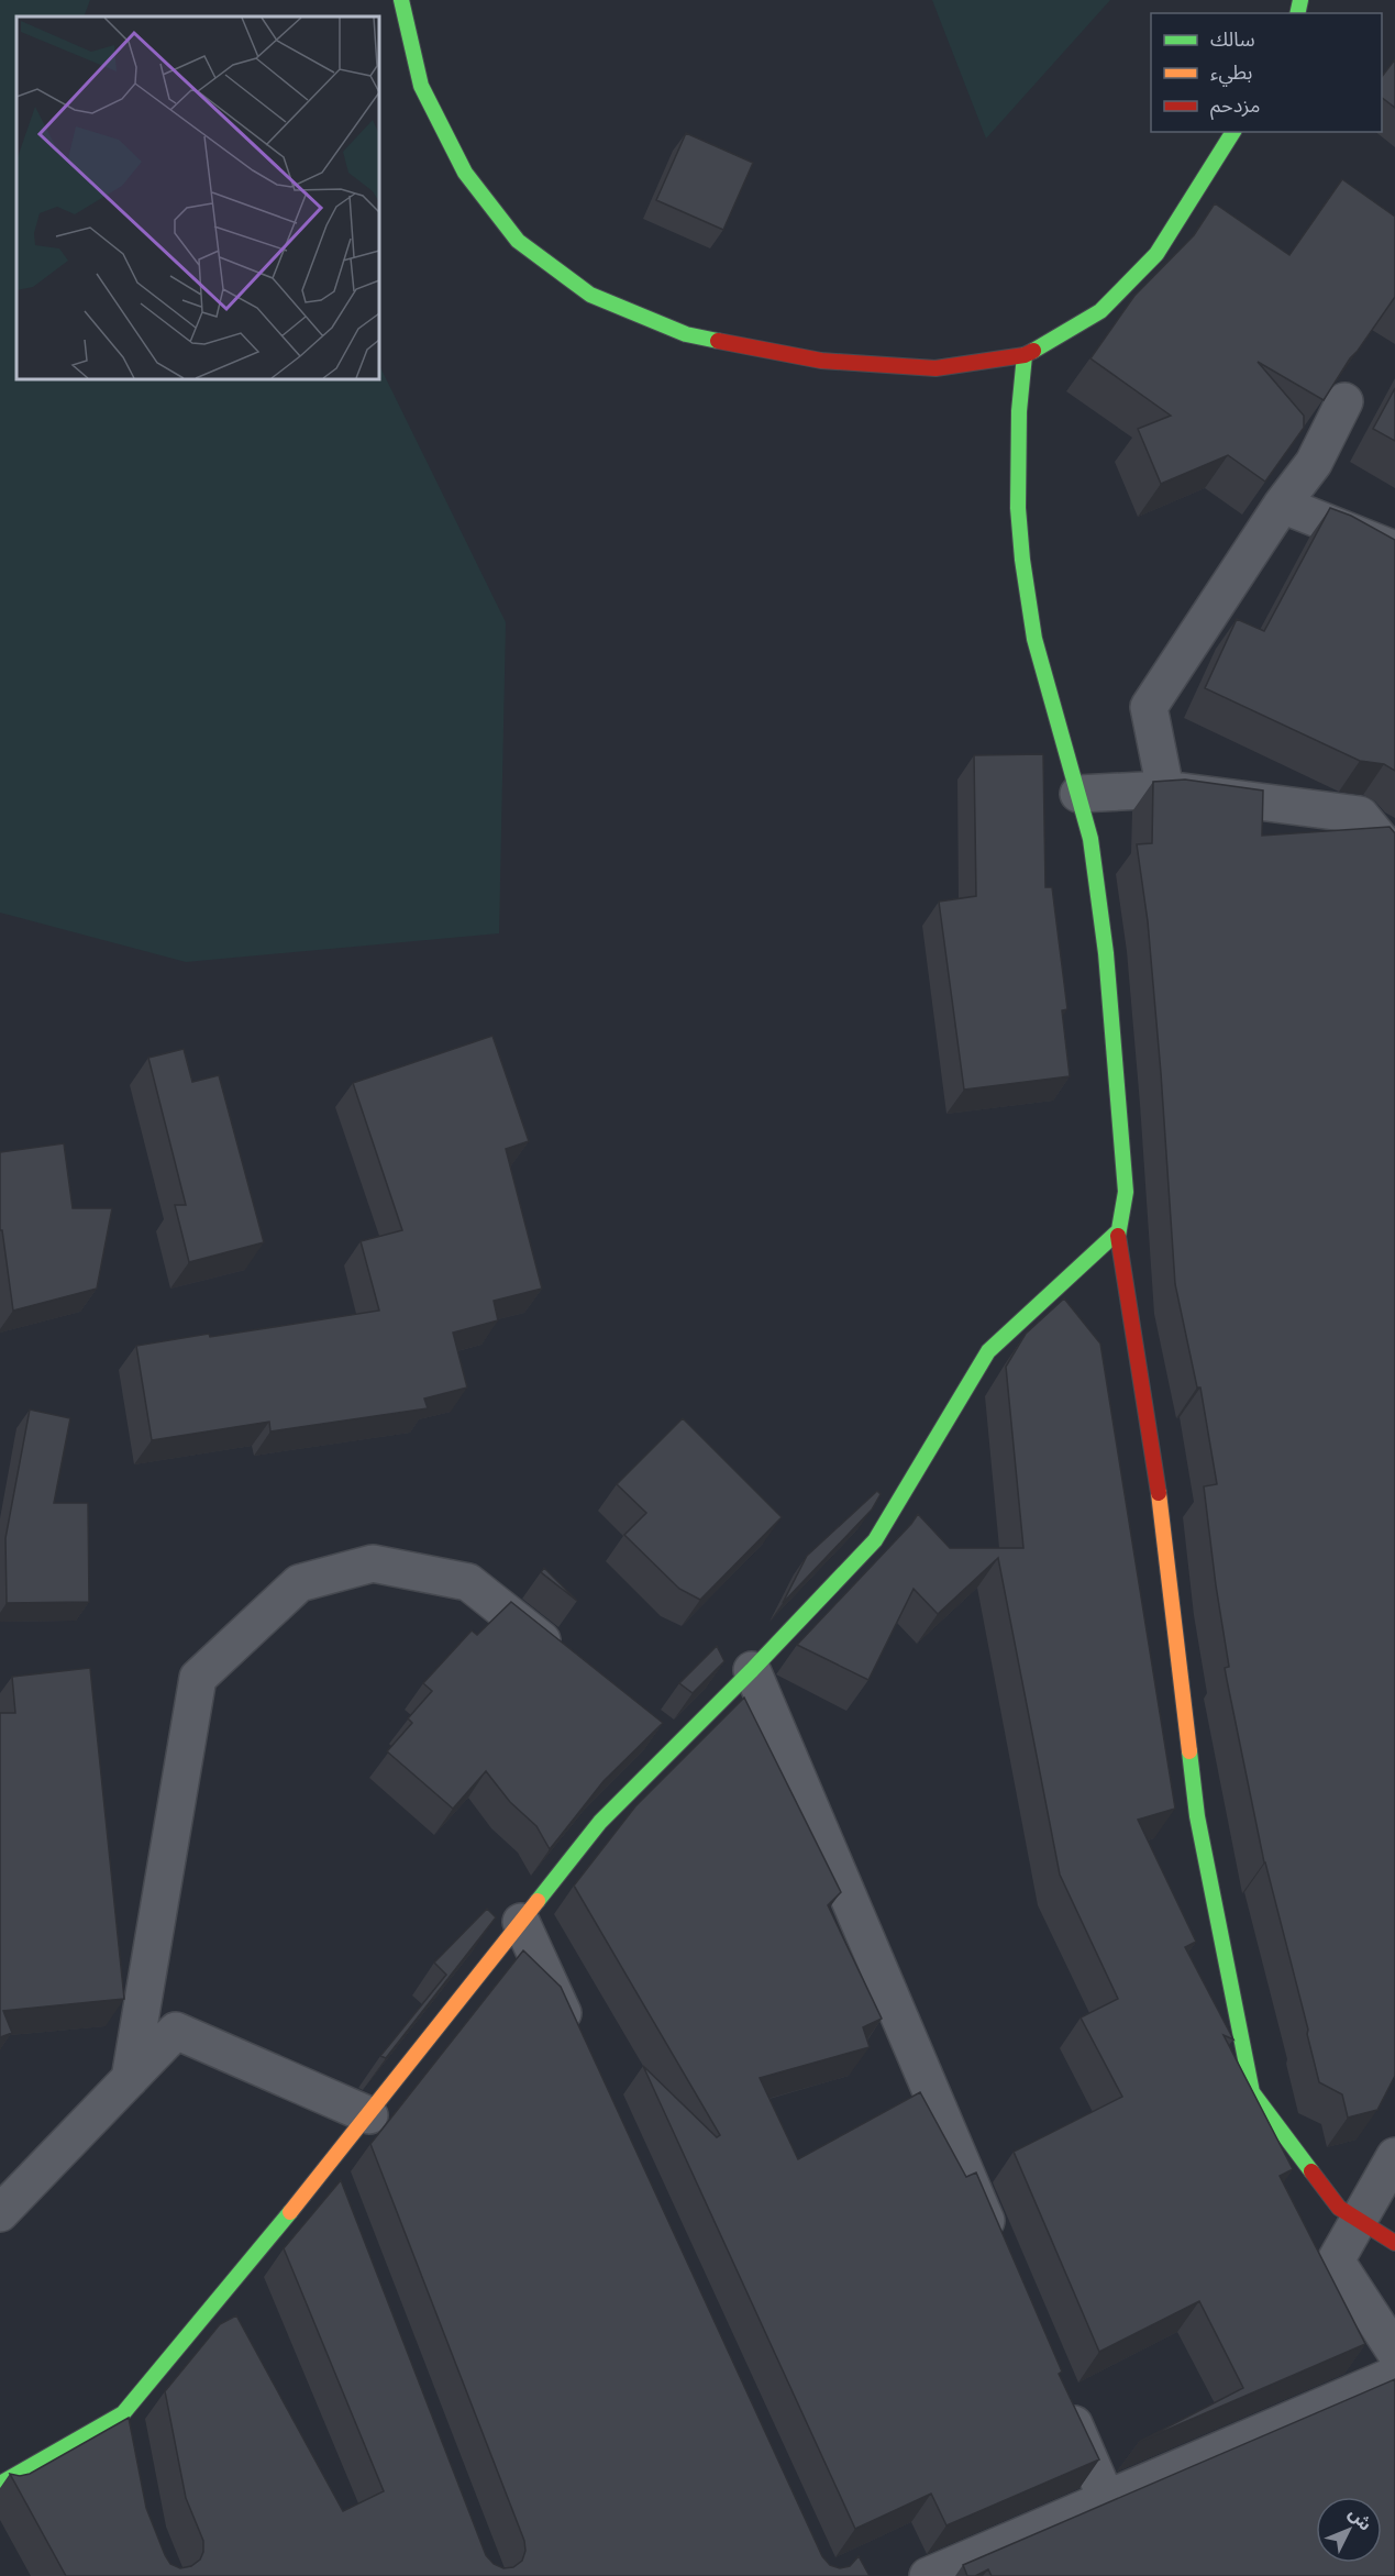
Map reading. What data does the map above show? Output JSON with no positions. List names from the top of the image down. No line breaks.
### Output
{"legend":["سالك","بطيء","مزدحم"],"north":"top right"}
